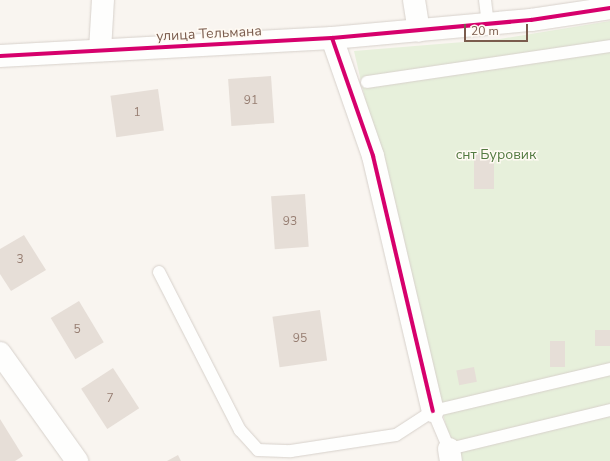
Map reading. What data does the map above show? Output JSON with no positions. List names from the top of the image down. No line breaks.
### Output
{"streets":{"street":["улица Тельмана"]},"parks":["снт Буровик"],"house_numbers":["91","1","93","3","5","95","7"],"scale_bar":"20 m"}
